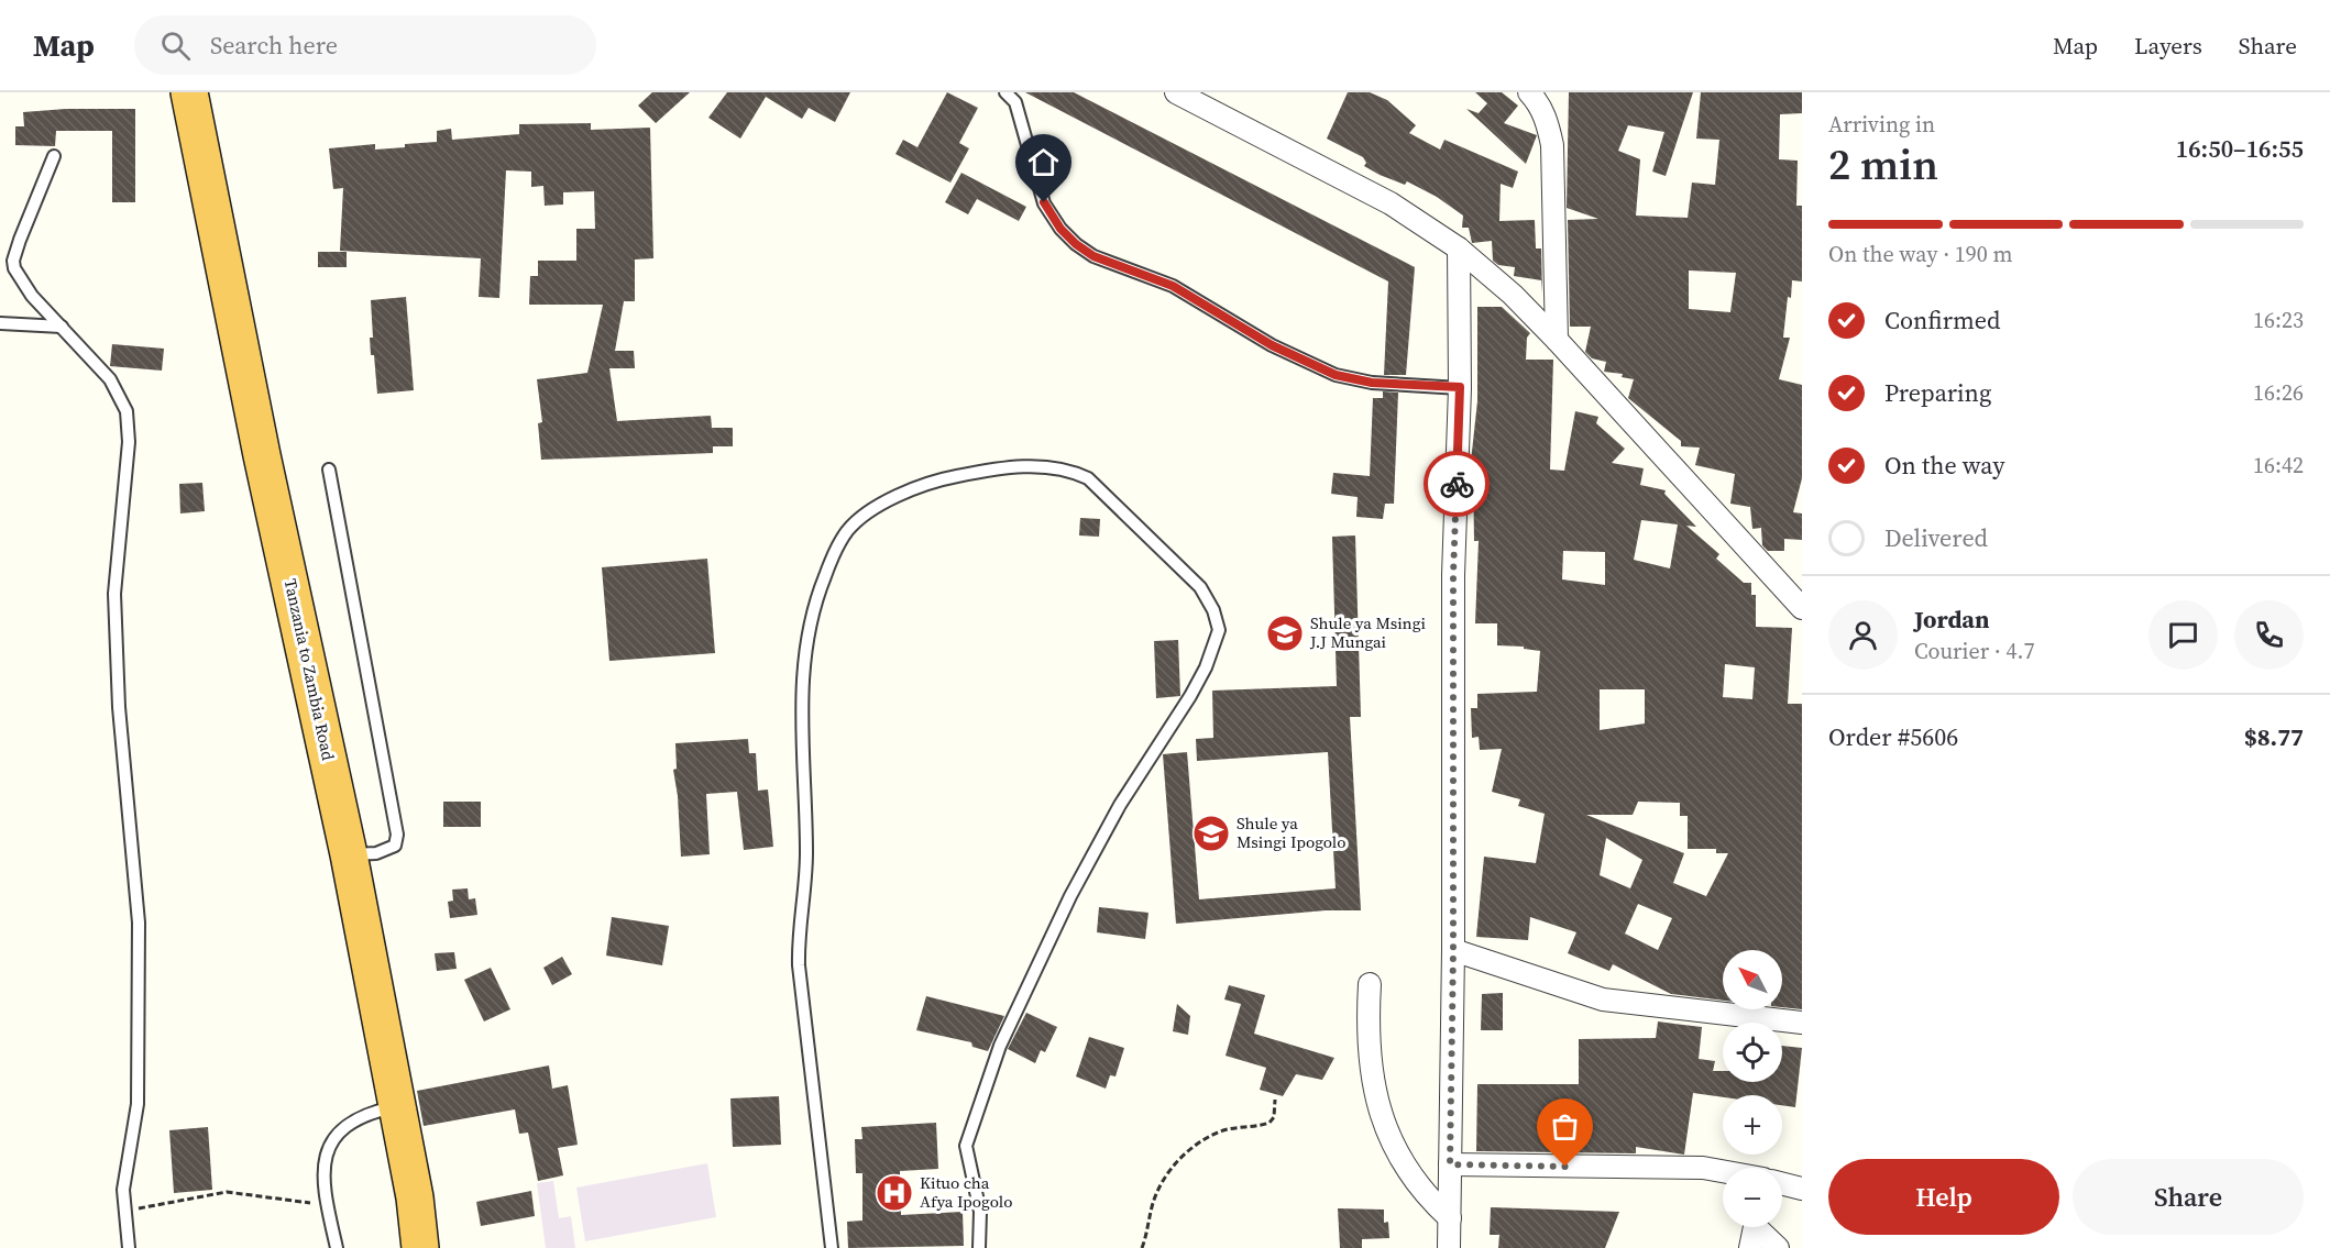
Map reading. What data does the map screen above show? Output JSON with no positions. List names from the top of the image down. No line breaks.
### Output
{"streets":{"highway":["Tanzania to Zambia Road"]},"places":{"school or university":["Shule ya Msingi J.J Mungai","Shule ya Msingi Ipogolo"],"hospital":["Kituo cha Afya Ipogolo"]},"north":"top left","page":{"header":"Map","search":"Search here","nav":["Map","Layers","Share"],"heading":["2 min","Arriving in","16:50–16:55"],"panel":["Jordan","Courier · 4.7","Order #5606","$8.77"],"bar":"On the way · 190 m","list":[["Confirmed","16:23"],["Preparing","16:26"],["On the way","16:42"],"Delivered"],"map_buttons":["+","−"],"buttons":["Help","Share"]}}
